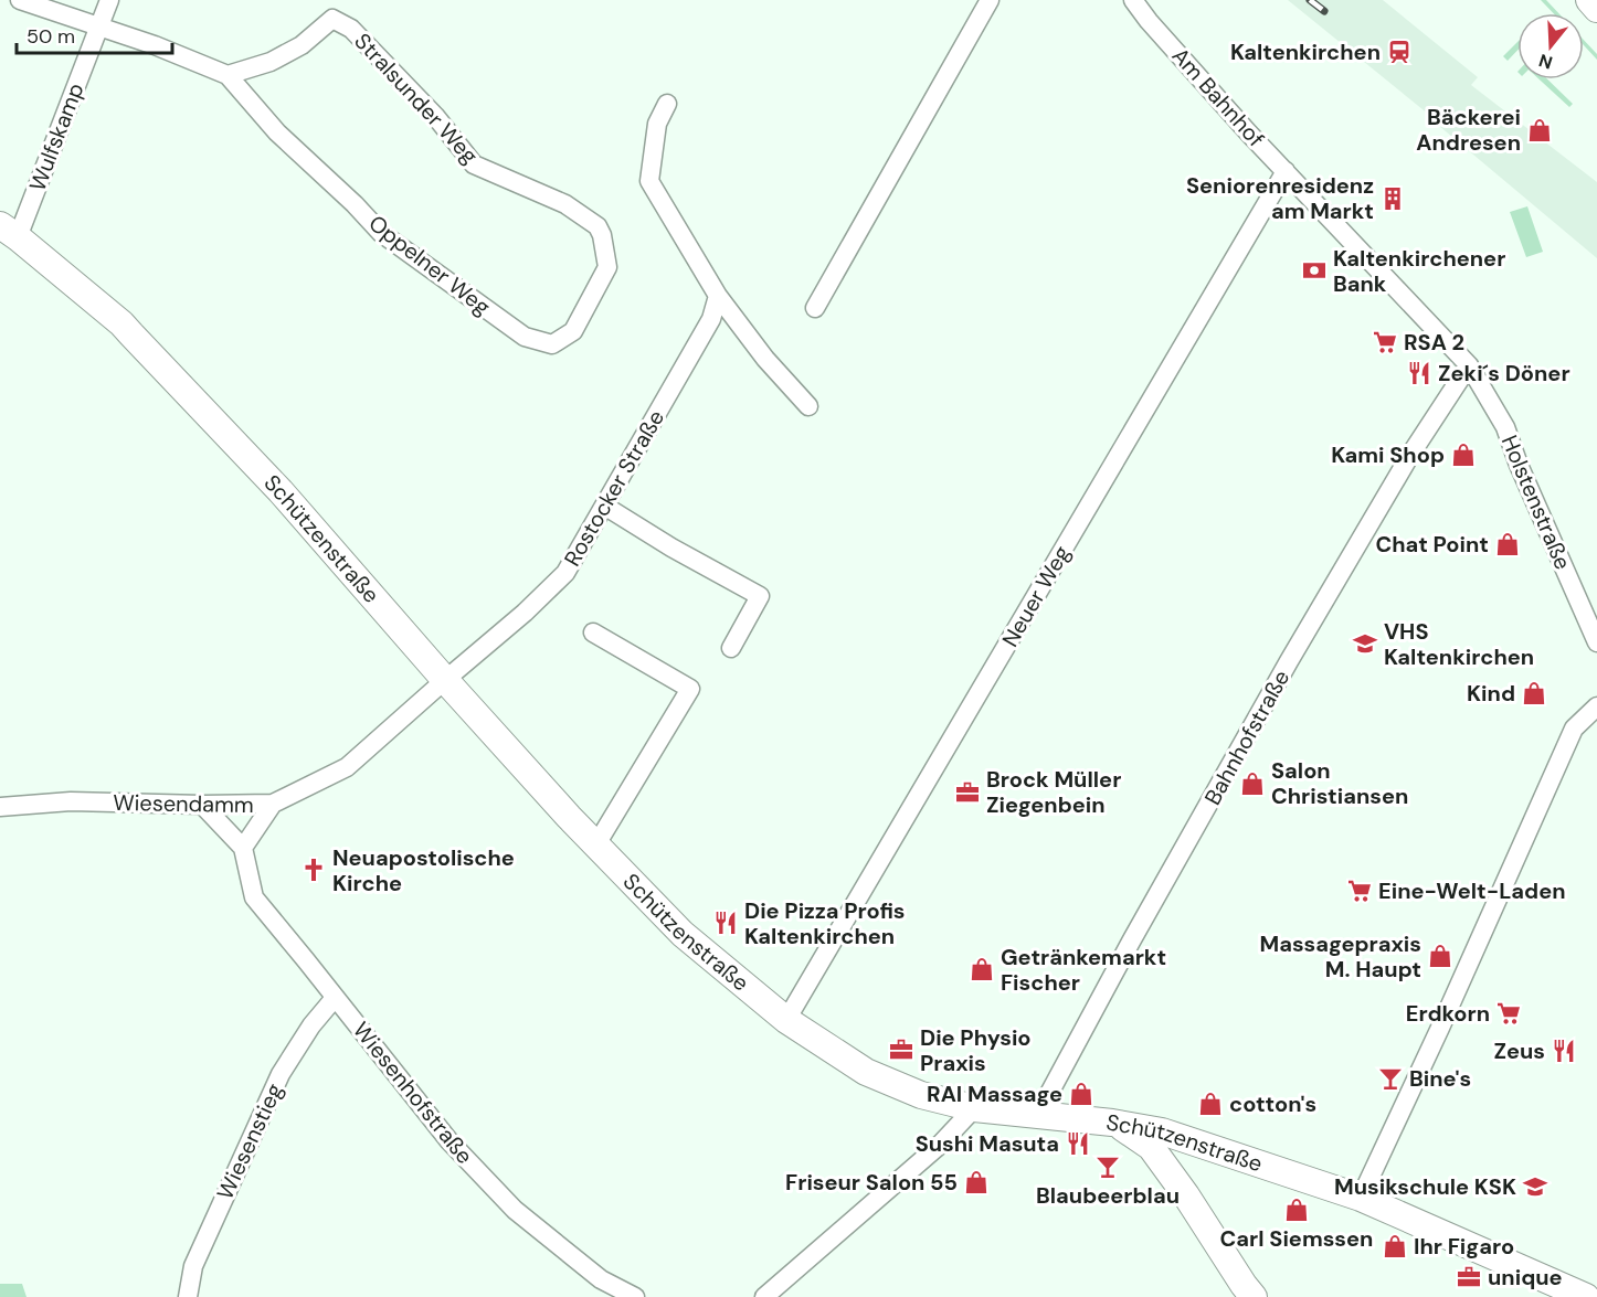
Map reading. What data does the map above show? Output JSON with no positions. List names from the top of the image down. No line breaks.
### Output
{"streets":{"main road":["Schützenstraße"],"street":["Am Bahnhof","Stralsunder Weg","Wulfskamp","Oppelner Weg","Rostocker Straße","Holstenstraße","Neuer Weg","Bahnhofstraße","Wiesendamm","Wiesenhofstraße","Wiesenstieg"]},"crossings":[["Am Bahnhof","Holstenstraße"],["Am Bahnhof","Neuer Weg"],["Am Bahnhof","Bahnhofstraße"],["Stralsunder Weg","Oppelner Weg"],["Wulfskamp","Schützenstraße"],["Rostocker Straße","Schützenstraße"],["Rostocker Straße","Wiesendamm"],["Holstenstraße","Bahnhofstraße"],["Schützenstraße","Neuer Weg"],["Schützenstraße","Bahnhofstraße"],["Schützenstraße","Wiesendamm"],["Wiesenhofstraße","Wiesenstieg"]],"places":{"station":["Kaltenkirchen"],"shop":["Bäckerei Andresen","Kami Shop","Chat Point","Kind","Salon Christiansen","Massagepraxis M. Haupt","Getränkemarkt Fischer","RAI Massage","cotton's","Friseur Salon 55","Carl Siemssen","Ihr Figaro"],"building":["Seniorenresidenz am Markt"],"bank":["Kaltenkirchener Bank"],"supermarket":["RSA 2","Eine-Welt-Laden","Erdkorn"],"restaurant":["Zeki´s Döner","Die Pizza Profis Kaltenkirchen","Zeus","Sushi Masuta"],"school or university":["VHS Kaltenkirchen","Musikschule KSK"],"office":["Brock Müller Ziegenbein","Die Physio Praxis","unique"],"church":["Neuapostolische Kirche"],"bar":["Bine's","Blaubeerblau"]},"scale_bar":"50 m","north":"bottom"}
